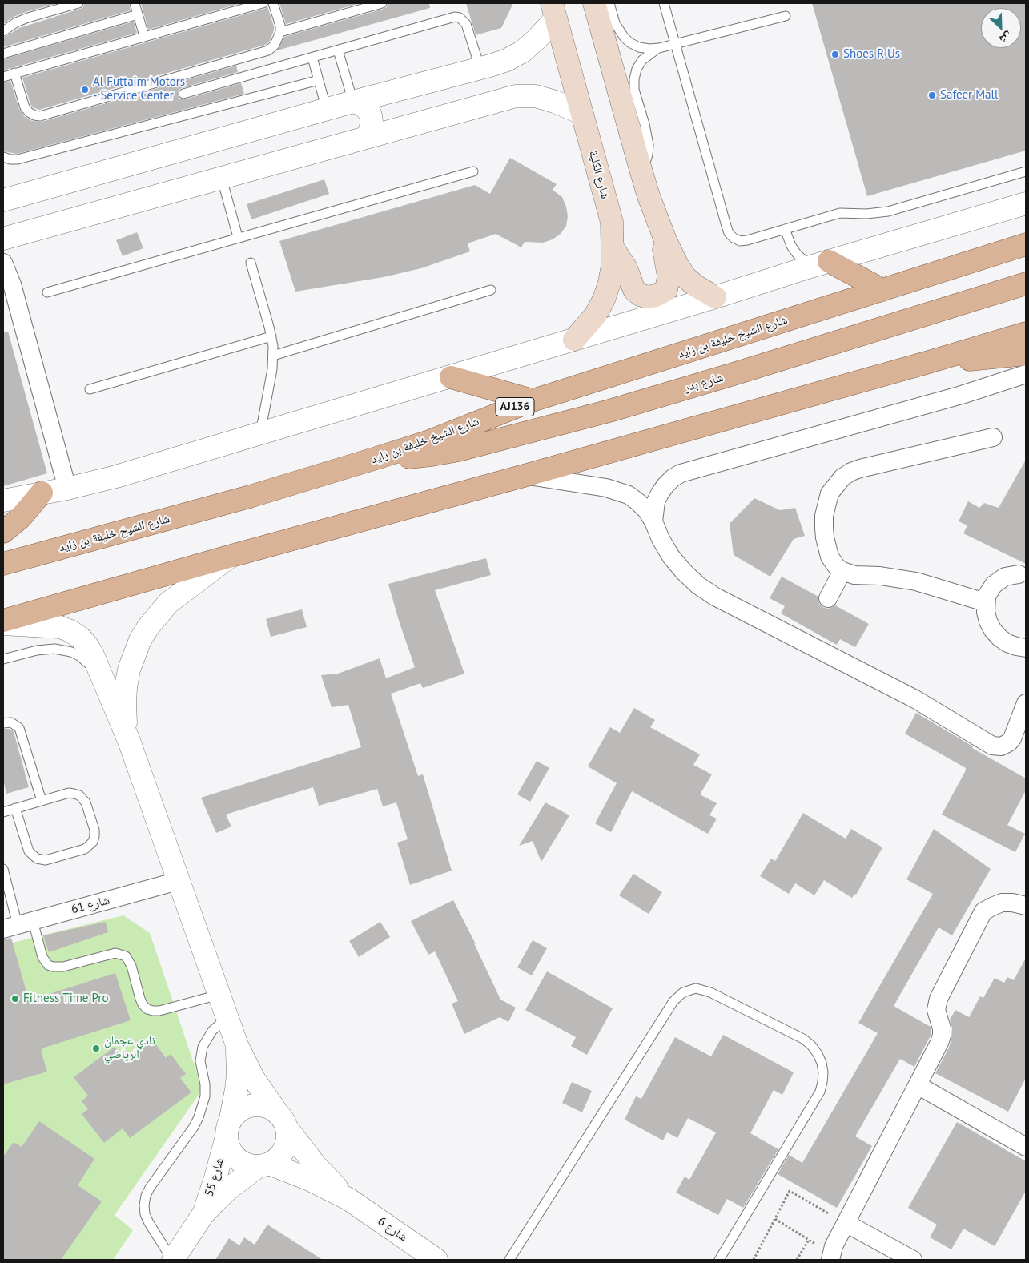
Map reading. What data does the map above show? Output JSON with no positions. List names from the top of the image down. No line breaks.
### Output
{"streets":{"main road":["شارع الكلية","شارع الشيخ خليفة بن زايد","شارع بدر","AJ136"],"street":["شارع 61","شارع 55","شارع 6"]},"crossings":[["شارع الشيخ خليفة بن زايد","شارع بدر"],["شارع 61","شارع 6"],["شارع 55","شارع 6"]],"places":["Shoes R Us","Al Futtaim Motors - Service Center","Safeer Mall","Fitness Time Pro","نادي عجمان الرياضي"],"north":"bottom right"}
